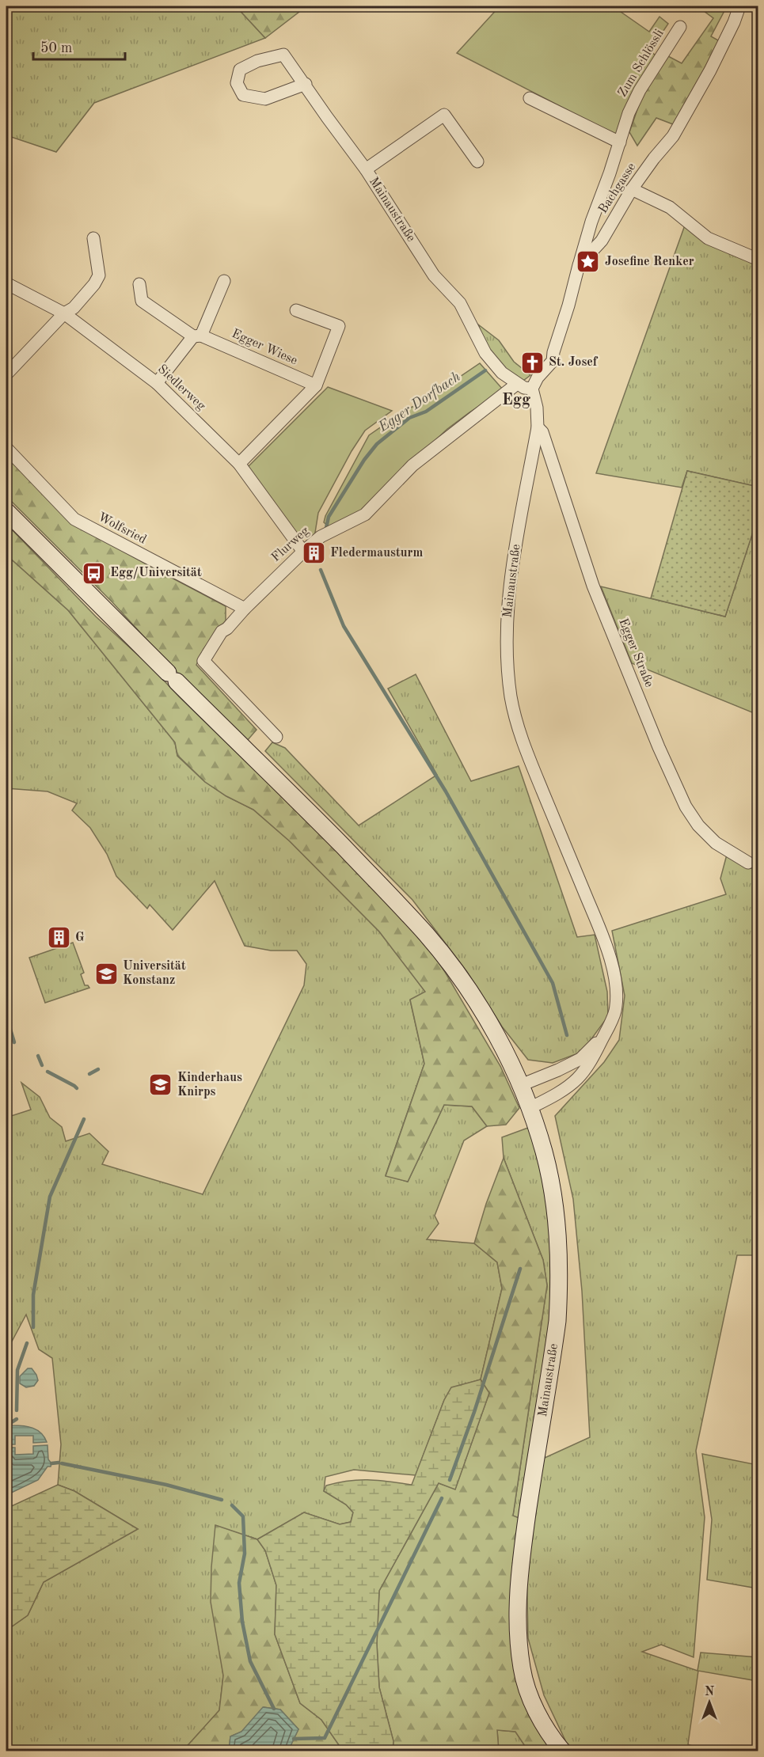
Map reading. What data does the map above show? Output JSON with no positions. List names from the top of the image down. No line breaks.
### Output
{"streets":{"main road":["Mainaustraße"],"street":["Zum Schlössli","Bachgasse","Egger Wiese","Siedlerweg","Wolfsried","Flurweg","Egger Straße"]},"crossings":[["Zum Schlössli","Bachgasse"],["Bachgasse","Mainaustraße"],["Mainaustraße","Flurweg"],["Mainaustraße","Egger Straße"],["Siedlerweg","Flurweg"],["Wolfsried","Flurweg"]],"districts":["Egg"],"water":["Egger Dorfbach"],"places":{"place":["Josefine Renker"],"church":["St. Josef"],"building":["Fledermausturm","G"],"bus stop":["Egg/Universität"],"school or university":["Universität Konstanz","Kinderhaus Knirps"]},"scale_bar":"50 m","north":"top"}
